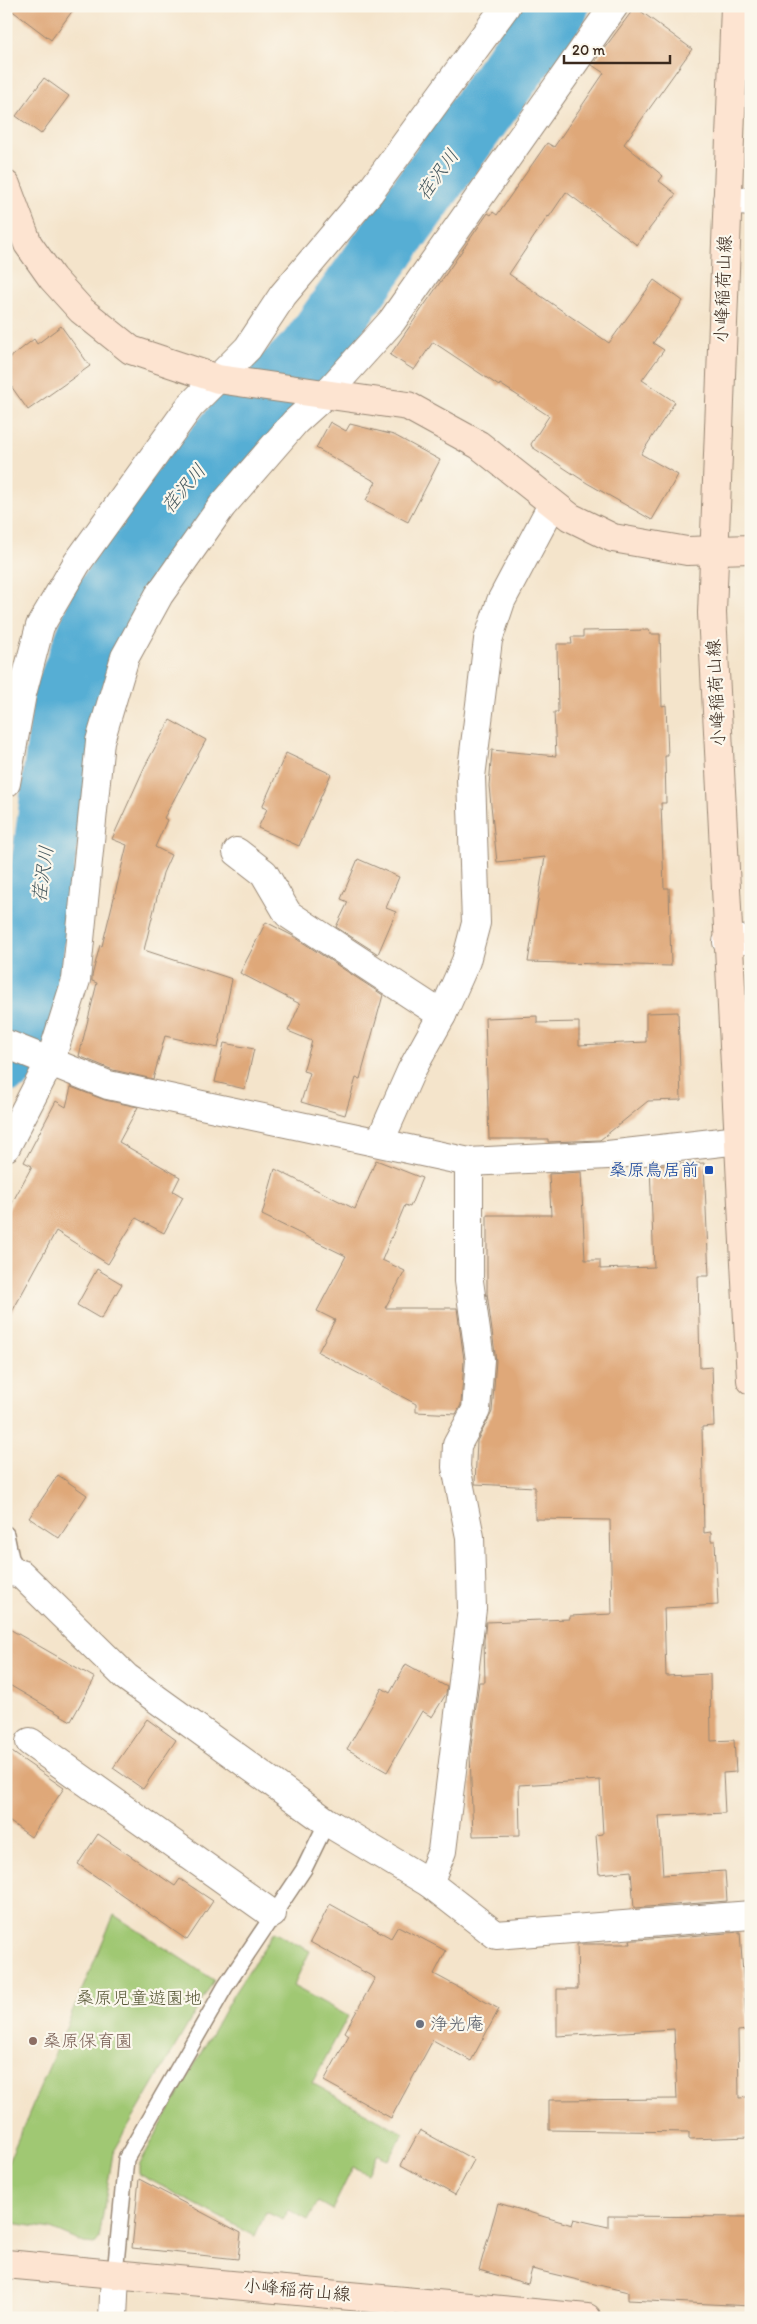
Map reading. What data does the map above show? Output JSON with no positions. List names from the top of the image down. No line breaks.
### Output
{"streets":{"main road":["小峰稲荷山線"]},"water":["荏沢川"],"parks":["桑原児童遊園地"],"places":{"transit":["桑原鳥居前"],"other":["浄光庵","桑原保育園"]},"scale_bar":"20 m"}
